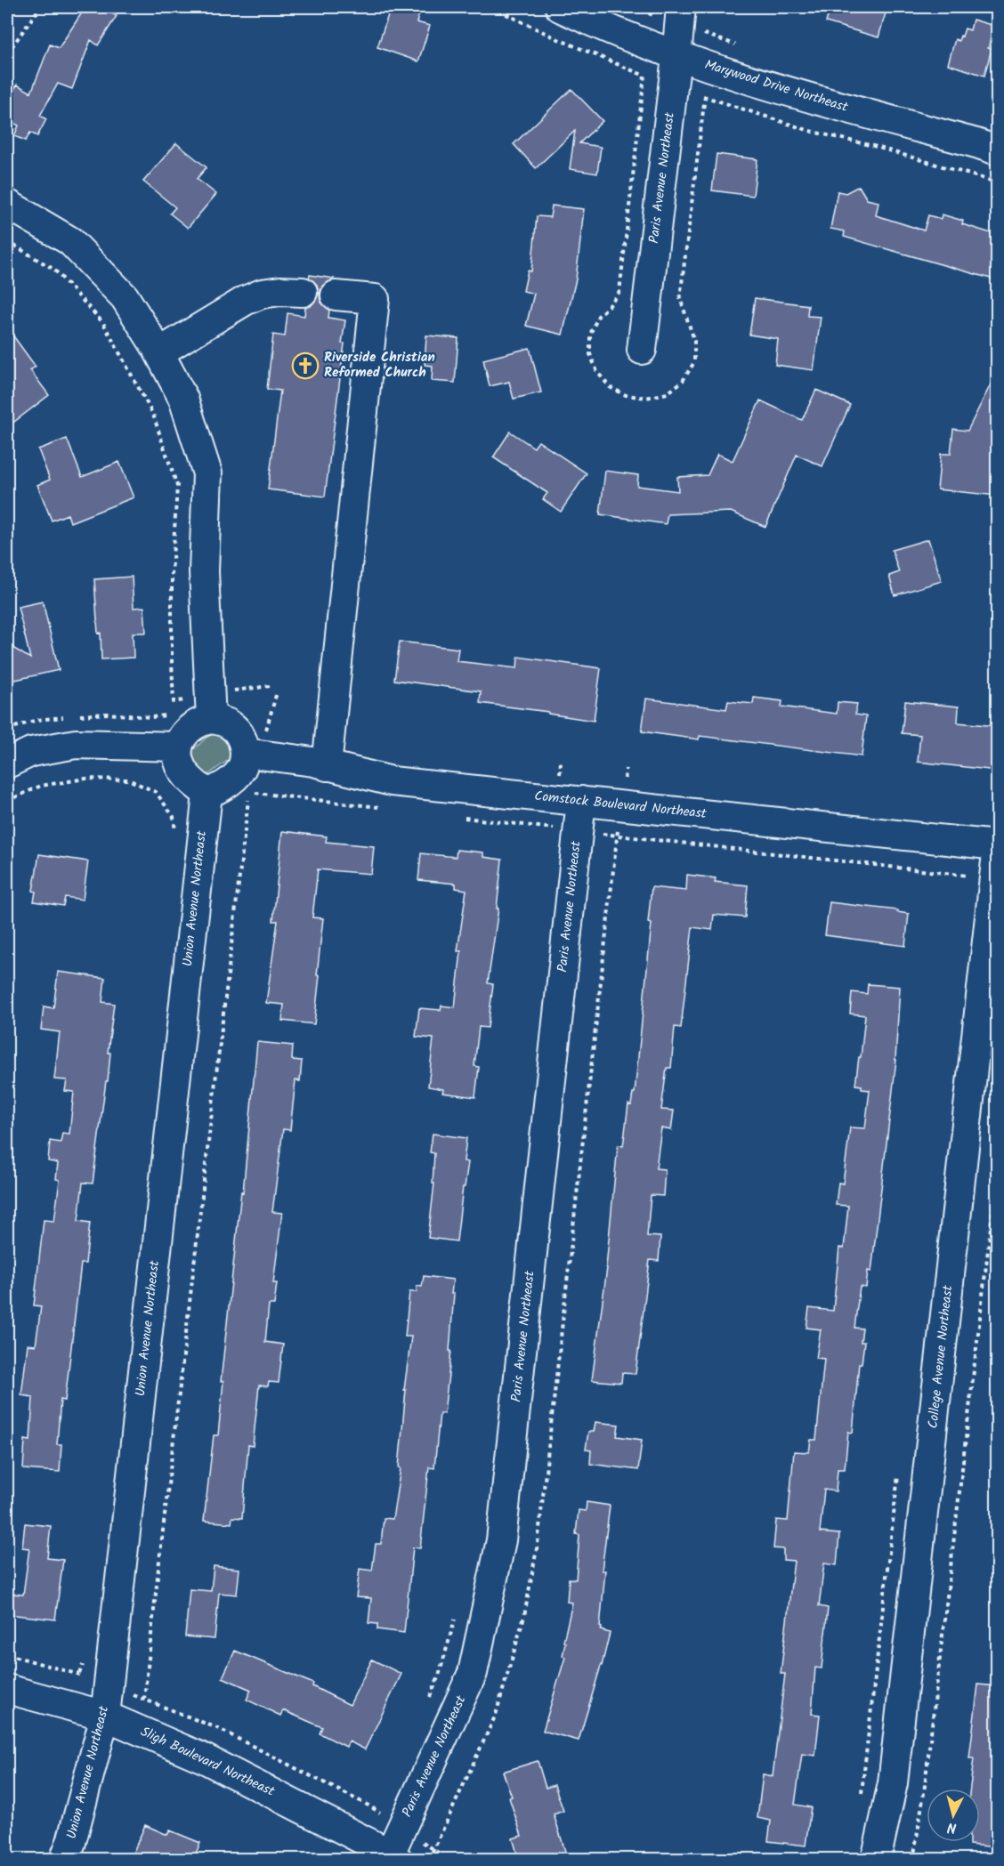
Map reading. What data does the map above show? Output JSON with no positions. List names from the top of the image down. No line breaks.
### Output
{"streets":{"street":["Marywood Drive Northeast","Paris Avenue Northeast","Comstock Boulevard Northeast","Union Avenue Northeast","College Avenue Northeast","Sligh Boulevard Northeast"]},"crossings":[["Marywood Drive Northeast","Paris Avenue Northeast"],["Paris Avenue Northeast","Comstock Boulevard Northeast"],["Paris Avenue Northeast","Sligh Boulevard Northeast"],["Union Avenue Northeast","Sligh Boulevard Northeast"]],"places":{"church":["Riverside Christian Reformed Church"]},"north":"bottom"}
